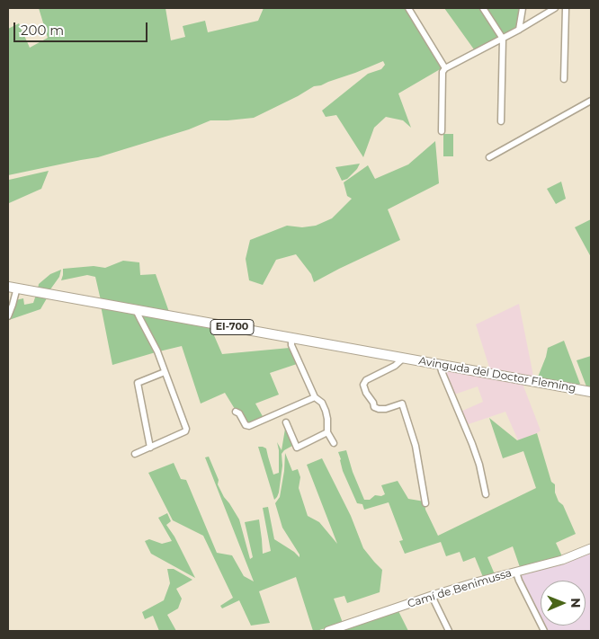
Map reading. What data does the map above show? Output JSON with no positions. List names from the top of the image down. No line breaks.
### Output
{"streets":{"main road":["EI-700","Avinguda del Doctor Fleming"],"street":["Camí de Benimussa"]},"crossings":[["EI-700","Avinguda del Doctor Fleming"]],"scale_bar":"200 m","north":"right"}
